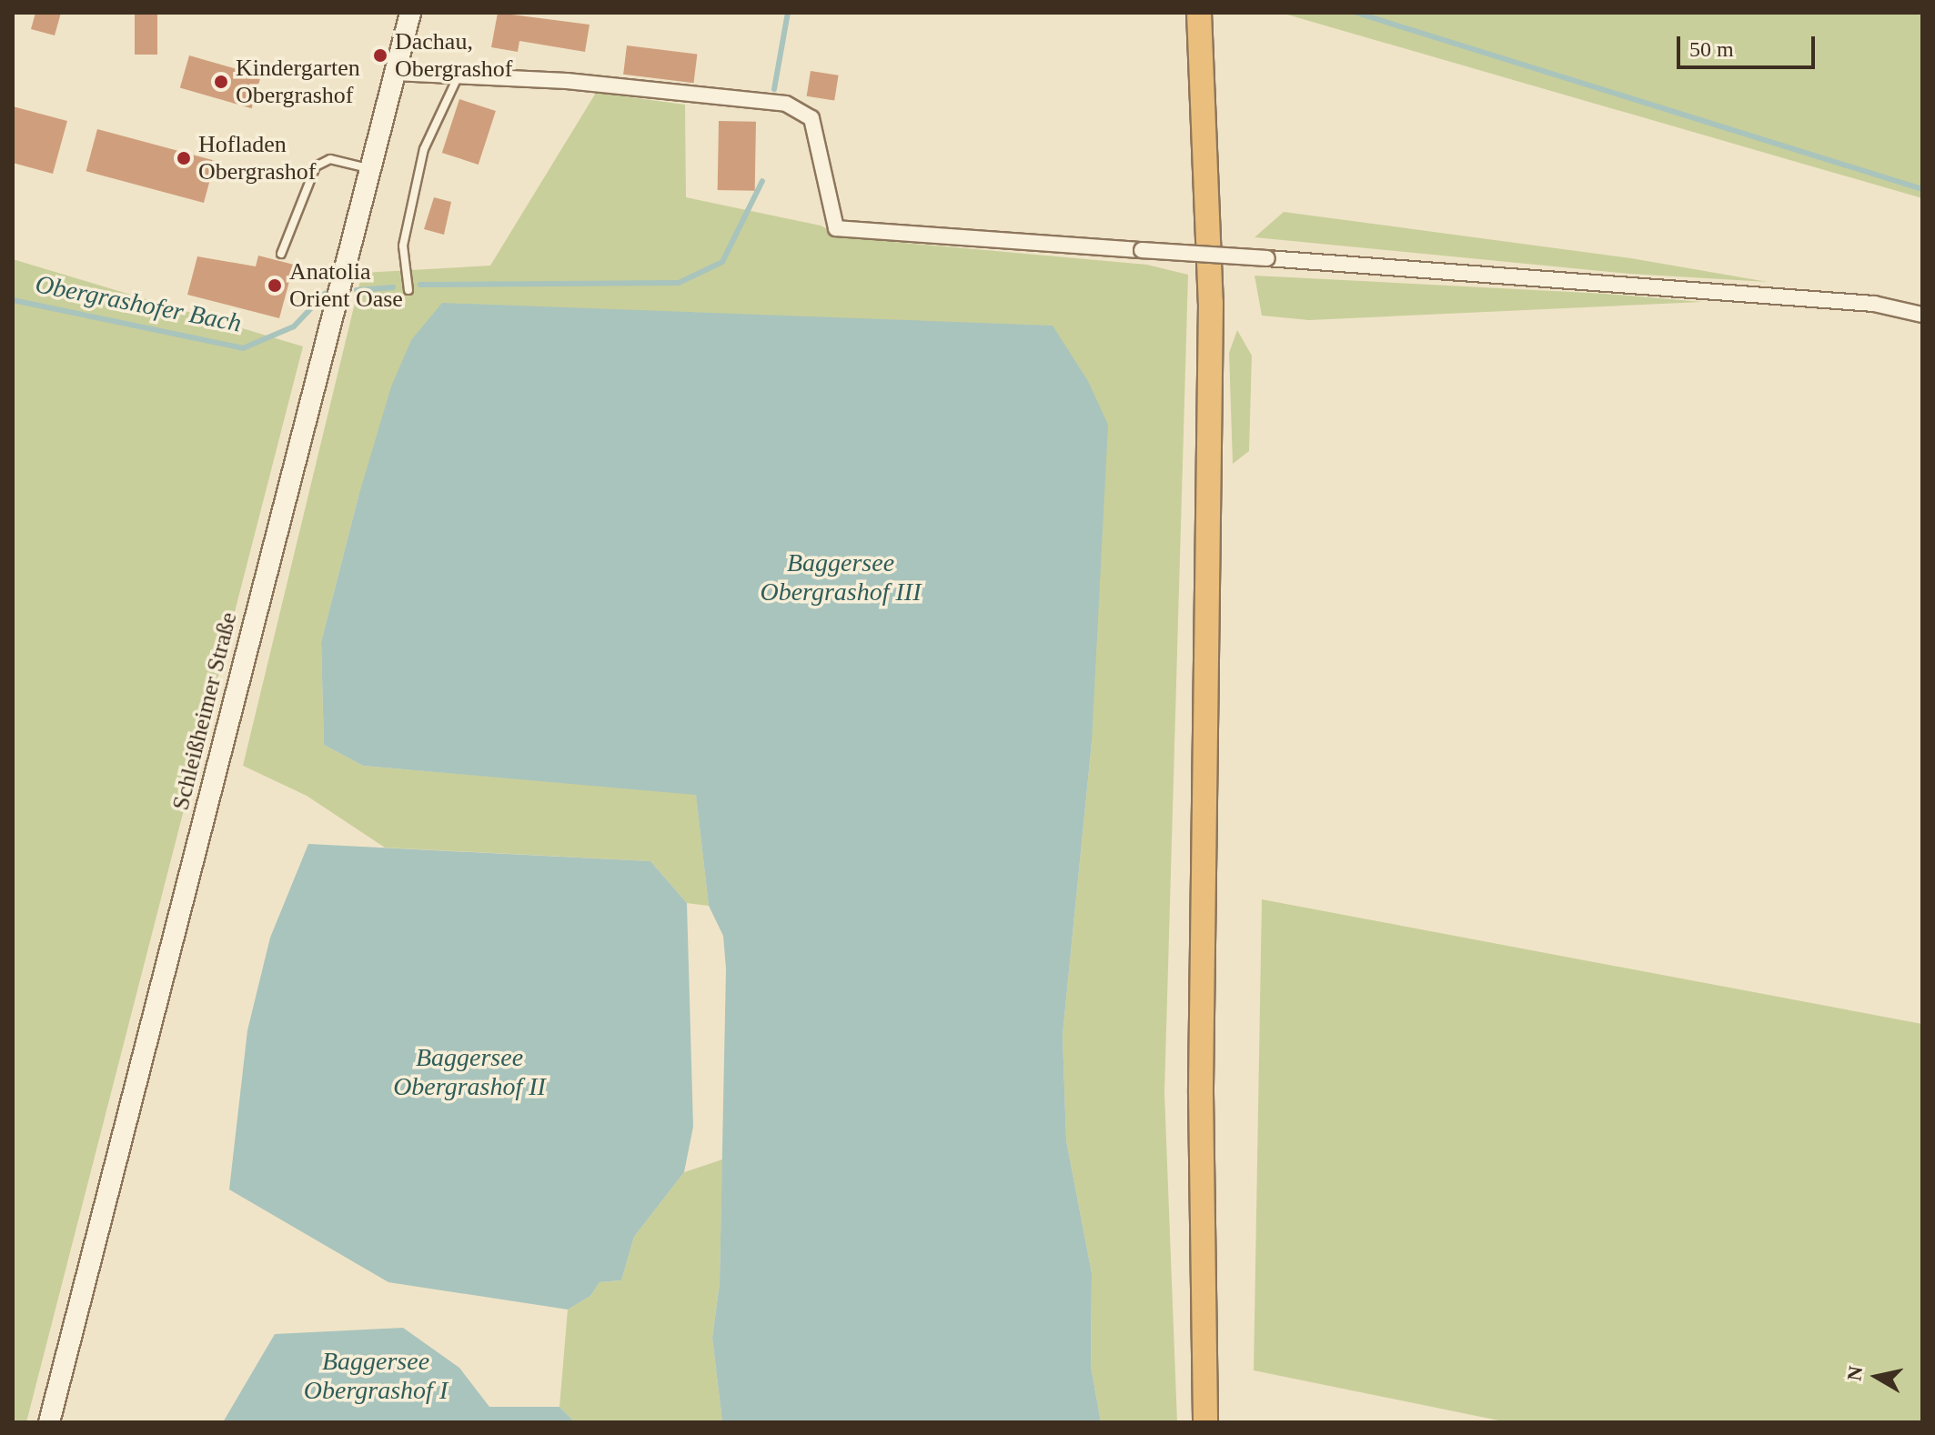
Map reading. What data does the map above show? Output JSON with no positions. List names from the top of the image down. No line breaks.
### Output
{"streets":{"main road":["Schleißheimer Straße"]},"water":["Obergrashofer Bach","Baggersee Obergrashof III","Baggersee Obergrashof II","Baggersee Obergrashof I"],"places":["Dachau, Obergrashof","Kindergarten Obergrashof","Hofladen Obergrashof","Anatolia Orient Oase"],"scale_bar":"50 m","north":"left"}
